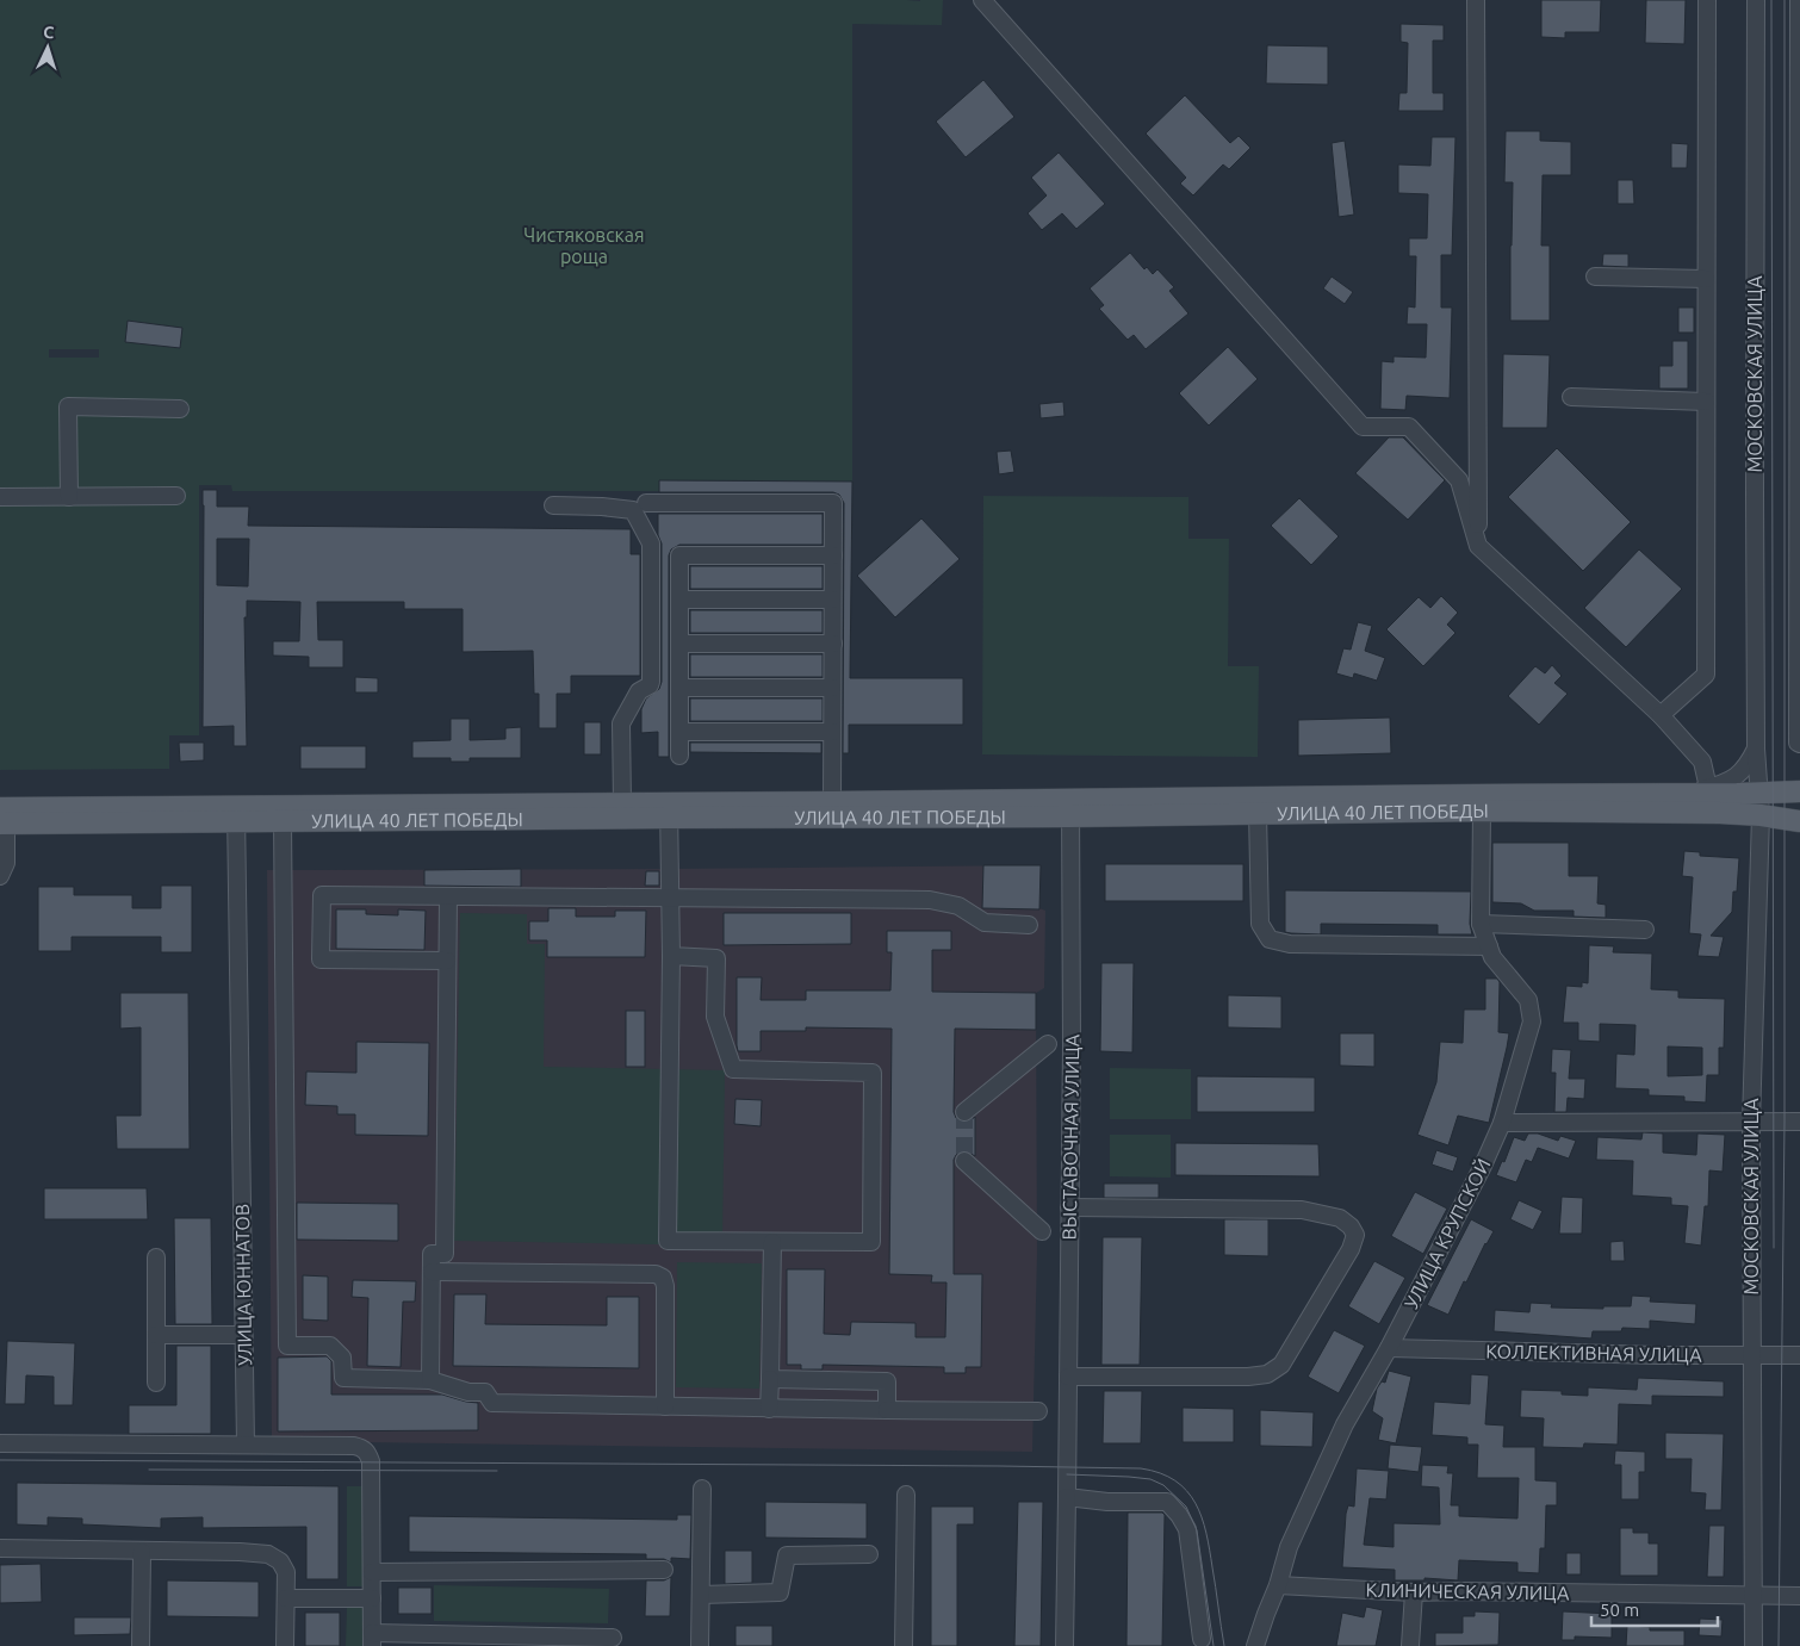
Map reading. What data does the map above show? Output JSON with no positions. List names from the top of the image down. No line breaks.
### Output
{"streets":{"main road":["УЛИЦА 40 ЛЕТ ПОБЕДЫ"],"street":["МОСКОВСКАЯ УЛИЦА","ВЫСТАВОЧНАЯ УЛИЦА","УЛИЦА КРУПСКОЙ","УЛИЦА ЮННАТОВ","КОЛЛЕКТИВНАЯ УЛИЦА","КЛИНИЧЕСКАЯ УЛИЦА"]},"crossings":[["МОСКОВСКАЯ УЛИЦА","УЛИЦА 40 ЛЕТ ПОБЕДЫ"],["МОСКОВСКАЯ УЛИЦА","КОЛЛЕКТИВНАЯ УЛИЦА"],["МОСКОВСКАЯ УЛИЦА","КЛИНИЧЕСКАЯ УЛИЦА"],["УЛИЦА 40 ЛЕТ ПОБЕДЫ","ВЫСТАВОЧНАЯ УЛИЦА"],["УЛИЦА 40 ЛЕТ ПОБЕДЫ","УЛИЦА КРУПСКОЙ"],["УЛИЦА 40 ЛЕТ ПОБЕДЫ","УЛИЦА ЮННАТОВ"],["УЛИЦА КРУПСКОЙ","КОЛЛЕКТИВНАЯ УЛИЦА"],["УЛИЦА КРУПСКОЙ","КЛИНИЧЕСКАЯ УЛИЦА"]],"parks":["Чистяковская роща"],"scale_bar":"50 m","north":"top"}
